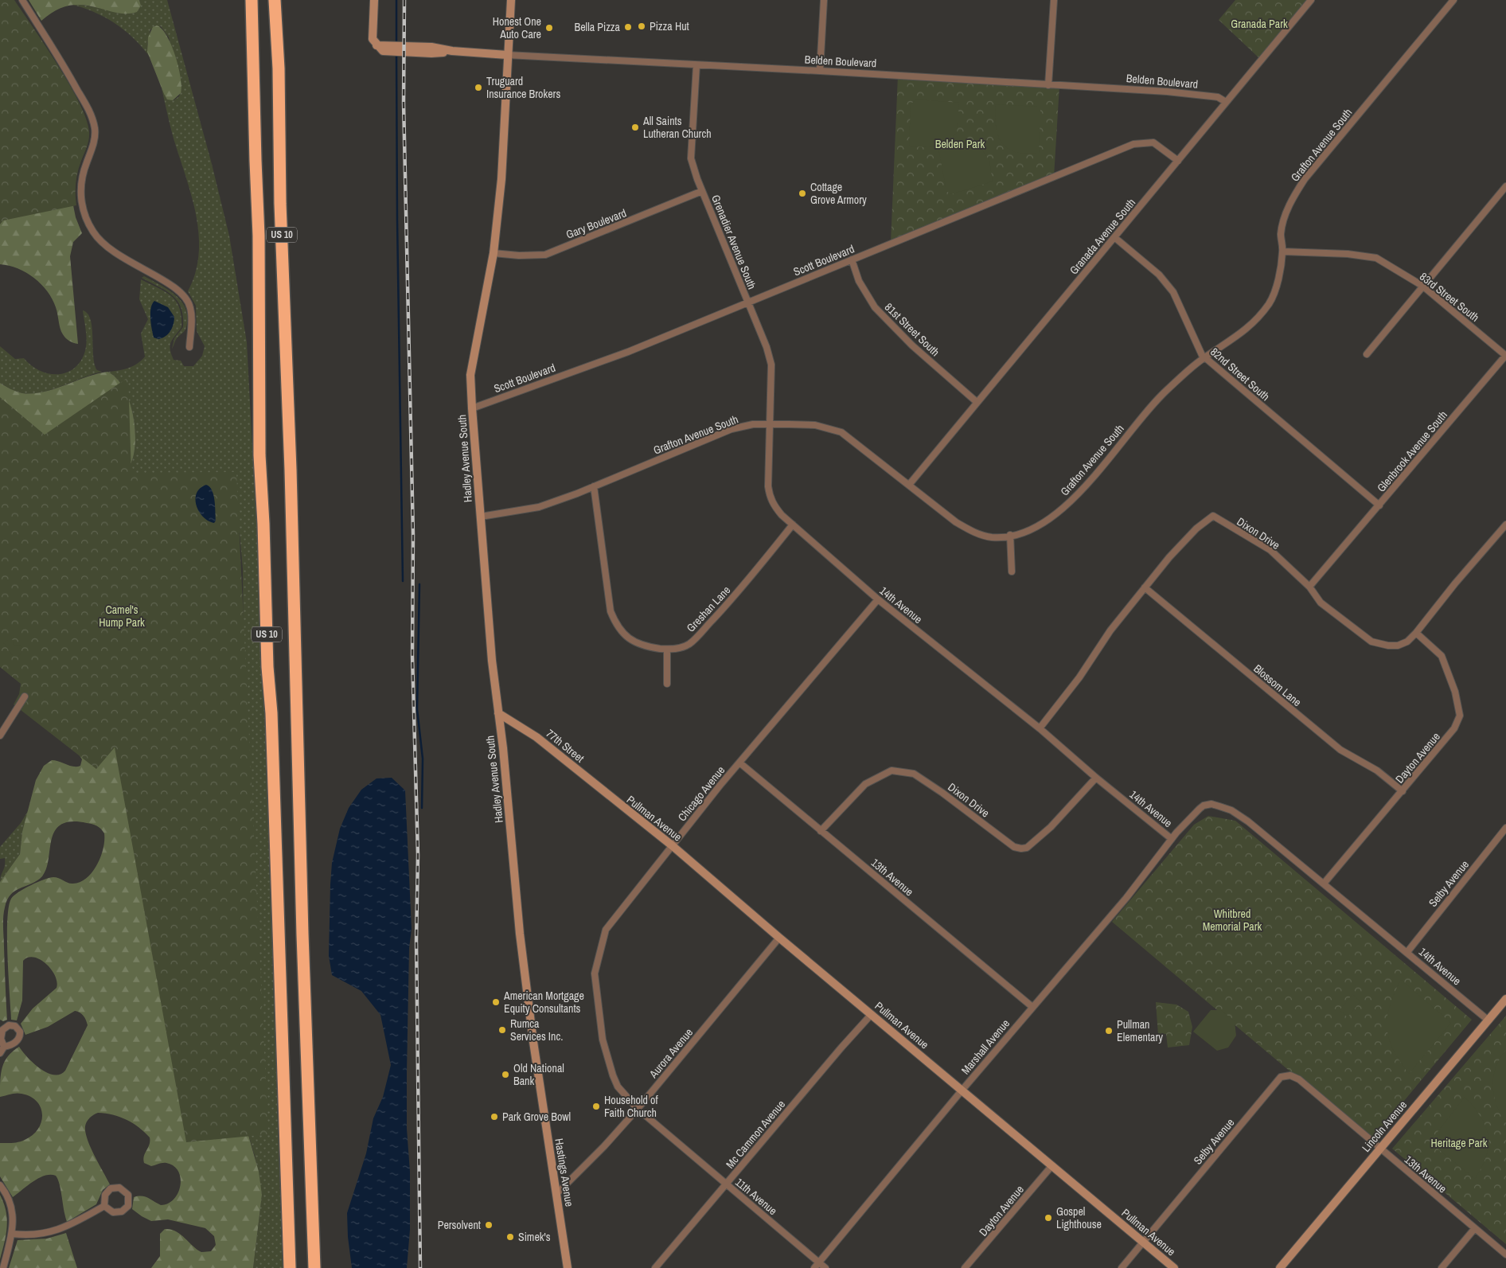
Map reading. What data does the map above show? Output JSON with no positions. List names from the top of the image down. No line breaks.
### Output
{"streets":{"highway":["US 10"],"street":["Belden Boulevard","Grafton Avenue South","Gary Boulevard","Granada Avenue South","Grenadier Avenue South","Scott Boulevard","83rd Street South","81st Street South","82nd Street South","Glenbrook Avenue South","Hadley Avenue South","Dixon Drive","14th Avenue","Greshan Lane","Blossom Lane","77th Street","Dayton Avenue","Chicago Avenue","Pullman Avenue","13th Avenue","Selby Avenue","Marshall Avenue","Aurora Avenue","Lincoln Avenue","Mc Cammon Avenue","Hastings Avenue","11th Avenue"]},"crossings":[["Belden Boulevard","Granada Avenue South"],["Belden Boulevard","Grenadier Avenue South"],["Belden Boulevard","Hadley Avenue South"],["Grafton Avenue South","Granada Avenue South"],["Grafton Avenue South","Grenadier Avenue South"],["Grafton Avenue South","83rd Street South"],["Grafton Avenue South","82nd Street South"],["Grafton Avenue South","Hadley Avenue South"],["Grafton Avenue South","Greshan Lane"],["Gary Boulevard","Grenadier Avenue South"],["Gary Boulevard","Hadley Avenue South"],["Granada Avenue South","Scott Boulevard"],["Granada Avenue South","81st Street South"],["Granada Avenue South","82nd Street South"],["Grenadier Avenue South","Scott Boulevard"],["Grenadier Avenue South","14th Avenue"],["Grenadier Avenue South","Greshan Lane"],["Scott Boulevard","81st Street South"],["Scott Boulevard","Hadley Avenue South"],["83rd Street South","Glenbrook Avenue South"],["82nd Street South","Glenbrook Avenue South"],["Glenbrook Avenue South","Dixon Drive"],["Hadley Avenue South","77th Street"],["Hadley Avenue South","Hastings Avenue"],["Dixon Drive","14th Avenue"],["Dixon Drive","Blossom Lane"],["Dixon Drive","Dayton Avenue"],["Dixon Drive","13th Avenue"],["14th Avenue","Greshan Lane"],["14th Avenue","Dayton Avenue"],["14th Avenue","Chicago Avenue"],["14th Avenue","Selby Avenue"],["14th Avenue","Marshall Avenue"],["14th Avenue","Lincoln Avenue"],["Blossom Lane","Dayton Avenue"],["77th Street","Pullman Avenue"],["Dayton Avenue","Pullman Avenue"],["Chicago Avenue","Pullman Avenue"],["Chicago Avenue","13th Avenue"],["Chicago Avenue","Aurora Avenue"],["Chicago Avenue","11th Avenue"],["Pullman Avenue","Selby Avenue"],["Pullman Avenue","Marshall Avenue"],["Pullman Avenue","Aurora Avenue"],["Pullman Avenue","Mc Cammon Avenue"],["13th Avenue","Selby Avenue"],["13th Avenue","Marshall Avenue"],["13th Avenue","Lincoln Avenue"],["Marshall Avenue","11th Avenue"],["Aurora Avenue","Hastings Avenue"],["Aurora Avenue","11th Avenue"],["Mc Cammon Avenue","11th Avenue"]],"parks":["Granada Park","Belden Park","Camel's Hump Park","Whitbred Memorial Park","Heritage Park"],"places":["Pizza Hut","Bella Pizza","Honest One Auto Care","Truguard Insurance Brokers","All Saints Lutheran Church","Cottage Grove Armory","American Mortgage Equity Consultants","Rumca Services Inc.","Pullman Elementary","Old National Bank","Household of Faith Church","Park Grove Bowl","Gospel Lighthouse","Persolvent","Simek's"]}
